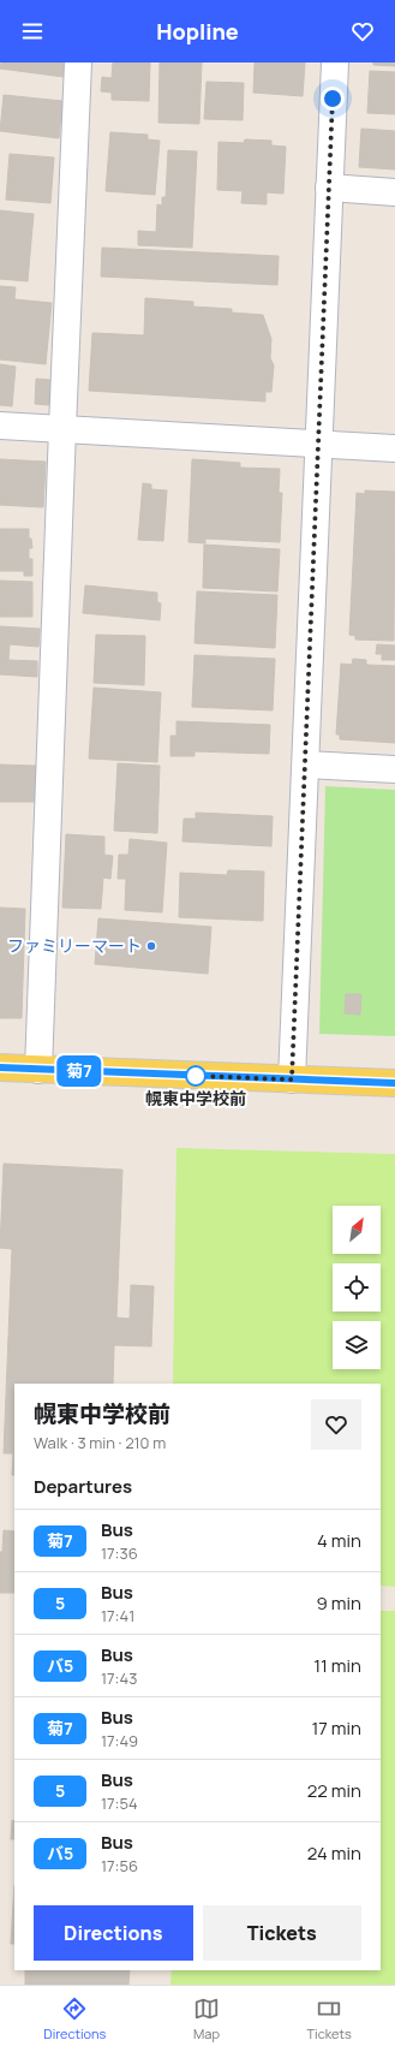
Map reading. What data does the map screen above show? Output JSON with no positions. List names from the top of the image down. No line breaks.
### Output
{"places":["ファミリーマート","幌東中学校前"],"lines":["bus line 菊7"],"north":"top right","page":{"header":"Hopline","on_map":"菊7","heading":[["幌東中学校前","Walk · 3 min · 210 m"],"Departures"],"list":[{"mark":"菊7","name":"Bus","note":"17:36","value":"4 min"},{"mark":"5","name":"Bus","note":"17:41","value":"9 min"},{"mark":"バ5","name":"Bus","note":"17:43","value":"11 min"},{"mark":"菊7","name":"Bus","note":"17:49","value":"17 min"},{"mark":"5","name":"Bus","note":"17:54","value":"22 min"},{"mark":"バ5","name":"Bus","note":"17:56","value":"24 min"}],"buttons":["Directions","Tickets"],"tabs":["Directions","Map","Tickets"]}}
